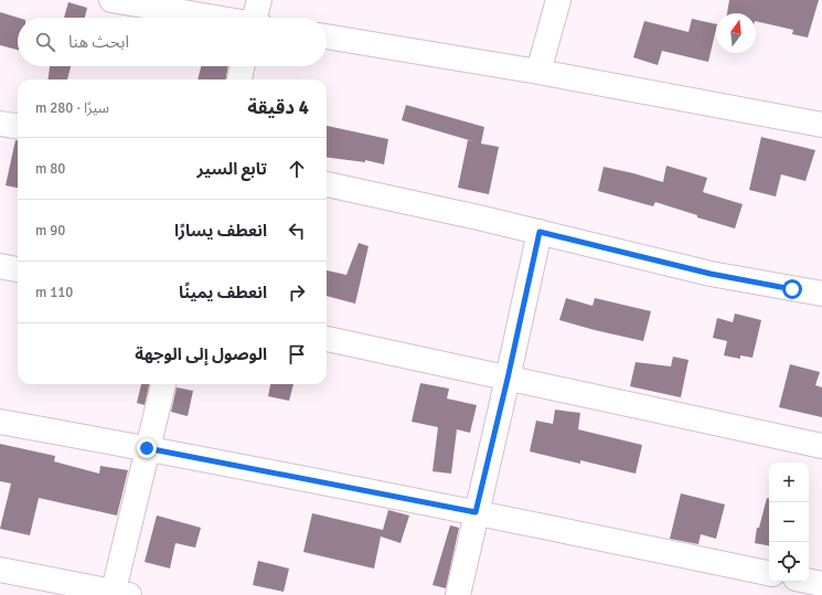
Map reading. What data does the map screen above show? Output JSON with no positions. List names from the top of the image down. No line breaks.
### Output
{"north":"top","page":{"search":"ابحث هنا","heading":["4 دقيقة","سيرًا · 280 m"],"list":[["تابع السير","80 m"],["انعطف يسارًا","90 m"],["انعطف يمينًا","110 m"],"الوصول إلى الوجهة"],"map_buttons":["+","−"]}}
